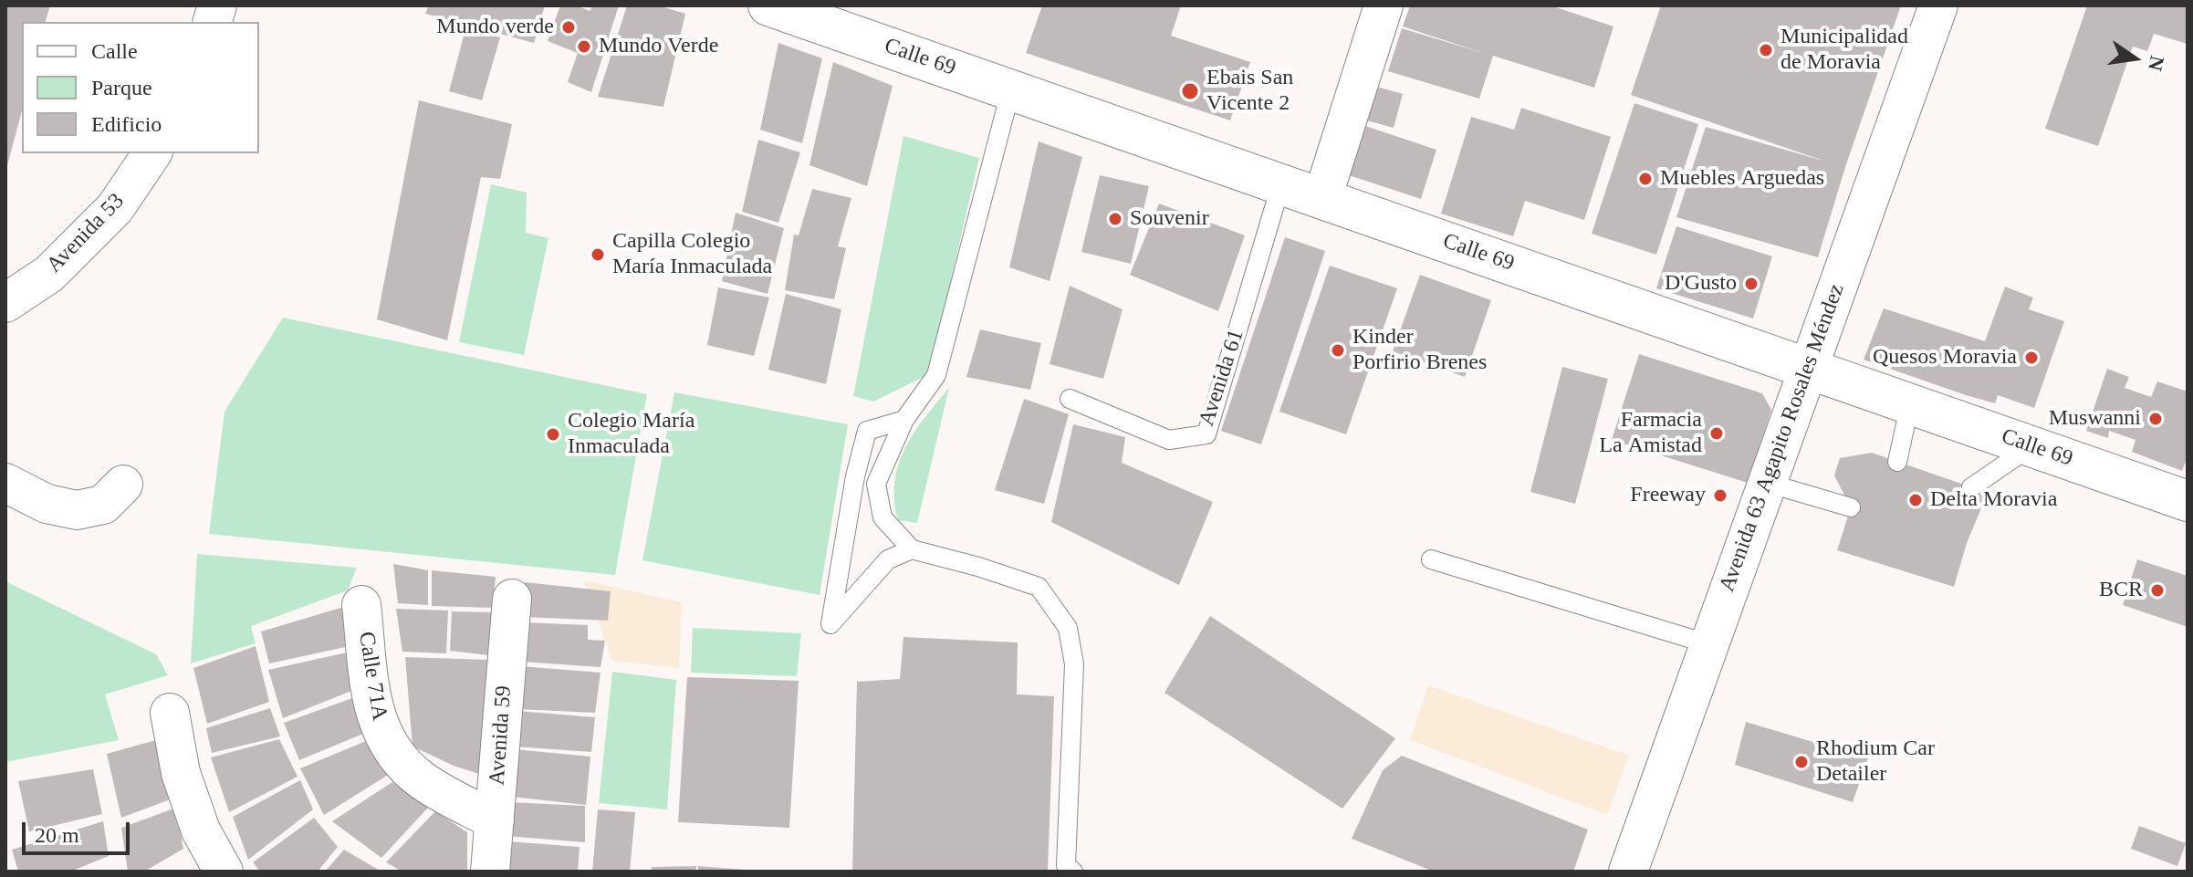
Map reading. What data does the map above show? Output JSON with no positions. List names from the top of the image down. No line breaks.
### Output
{"streets":{"main road":["Calle 69"],"street":["Avenida 53","Avenida 63 Agapito Rosales Méndez","Calle 71A","Avenida 59"],"lane":["Avenida 61"]},"crossings":[["Calle 69","Avenida 61"],["Calle 69","Avenida 63 Agapito Rosales Méndez"],["Calle 71A","Avenida 59"]],"places":["Mundo verde","Mundo Verde","Municipalidad de Moravia","Ebais San Vicente 2","Muebles Arguedas","Souvenir","Capilla Colegio María Inmaculada","D'Gusto","Kinder Porfirio Brenes","Quesos Moravia","Muswanni","Farmacia La Amistad","Colegio María Inmaculada","Freeway","Delta Moravia","BCR","Rhodium Car Detailer"],"legend":["Calle","Parque","Edificio"],"scale_bar":"20 m","north":"right"}
